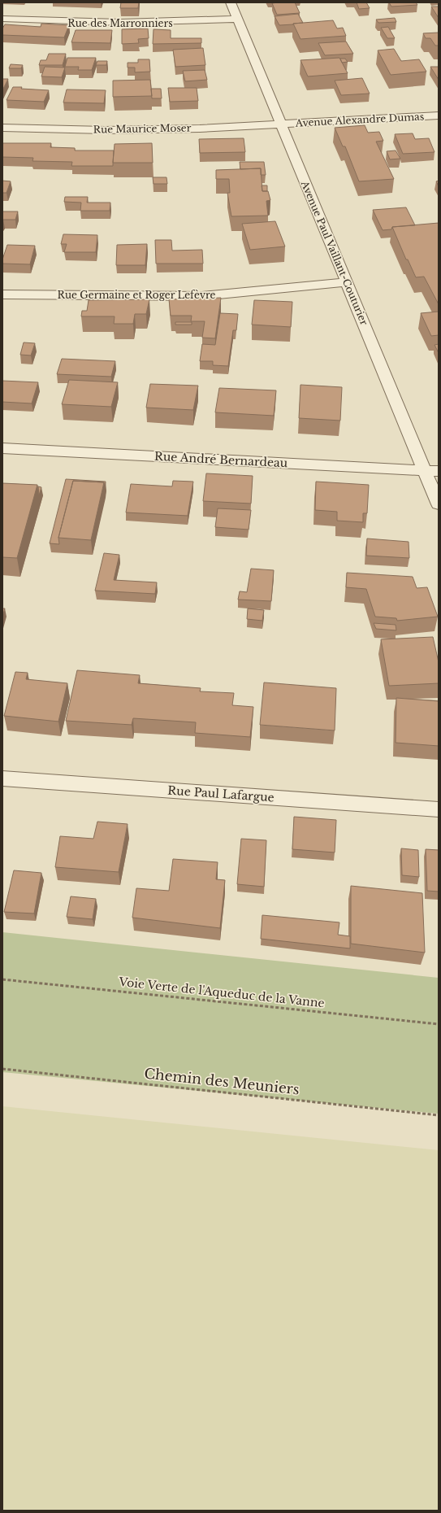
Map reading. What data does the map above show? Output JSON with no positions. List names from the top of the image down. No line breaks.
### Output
{"streets":{"street":["Rue des Marronniers","Avenue Alexandre Dumas","Rue Maurice Moser","Avenue Paul Vaillant-Couturier","Rue Germaine et Roger Lefèvre","Rue André Bernardeau","Rue Paul Lafargue"],"path":["Voie Verte de l'Aqueduc de la Vanne","Chemin des Meuniers"]},"crossings":[["Rue des Marronniers","Avenue Paul Vaillant-Couturier"],["Avenue Alexandre Dumas","Rue Maurice Moser"],["Avenue Alexandre Dumas","Avenue Paul Vaillant-Couturier"],["Rue Maurice Moser","Avenue Paul Vaillant-Couturier"],["Avenue Paul Vaillant-Couturier","Rue Germaine et Roger Lefèvre"],["Avenue Paul Vaillant-Couturier","Rue André Bernardeau"]]}
